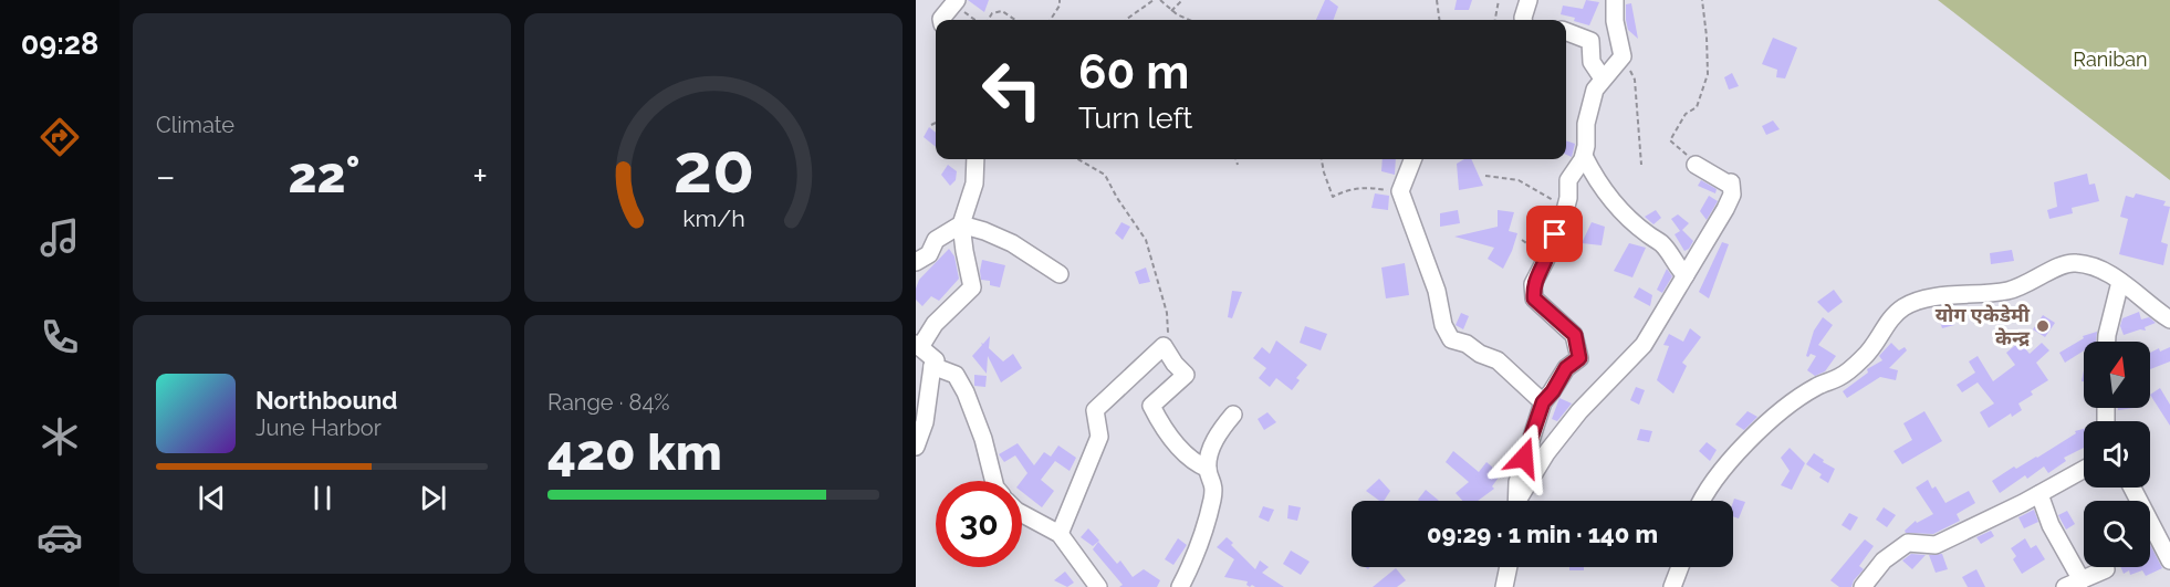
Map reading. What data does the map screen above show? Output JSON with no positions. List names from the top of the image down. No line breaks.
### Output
{"parks":["Raniban"],"places":["योग एकेडेमी केन्द्र"],"north":"top","page":{"tabs":"09:28","tile":["Climate",["Range · 84%","420 km"]],"turn":["60 m","Turn left"],"heat":["−","22°","+"],"song":["Northbound","June Harbor"],"limit":"30","trip":"09:29 · 1 min · 140 m","gauge":["20","km/h"]}}
